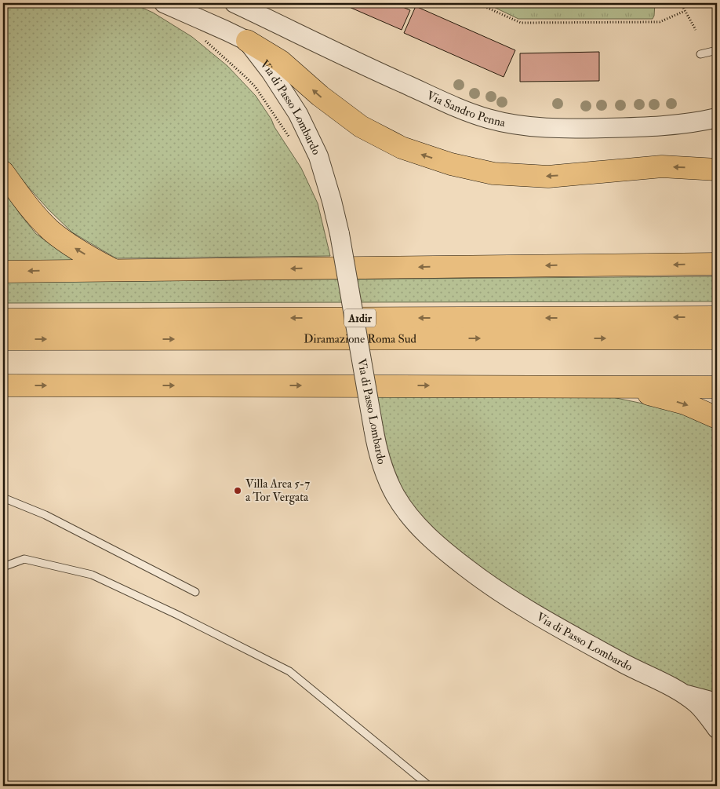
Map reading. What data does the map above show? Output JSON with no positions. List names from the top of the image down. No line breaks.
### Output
{"streets":{"highway":["A1dir","Diramazione Roma Sud"],"street":["Via Sandro Penna","Via di Passo Lombardo"]},"places":["Villa Area 5-7 a Tor Vergata"]}
